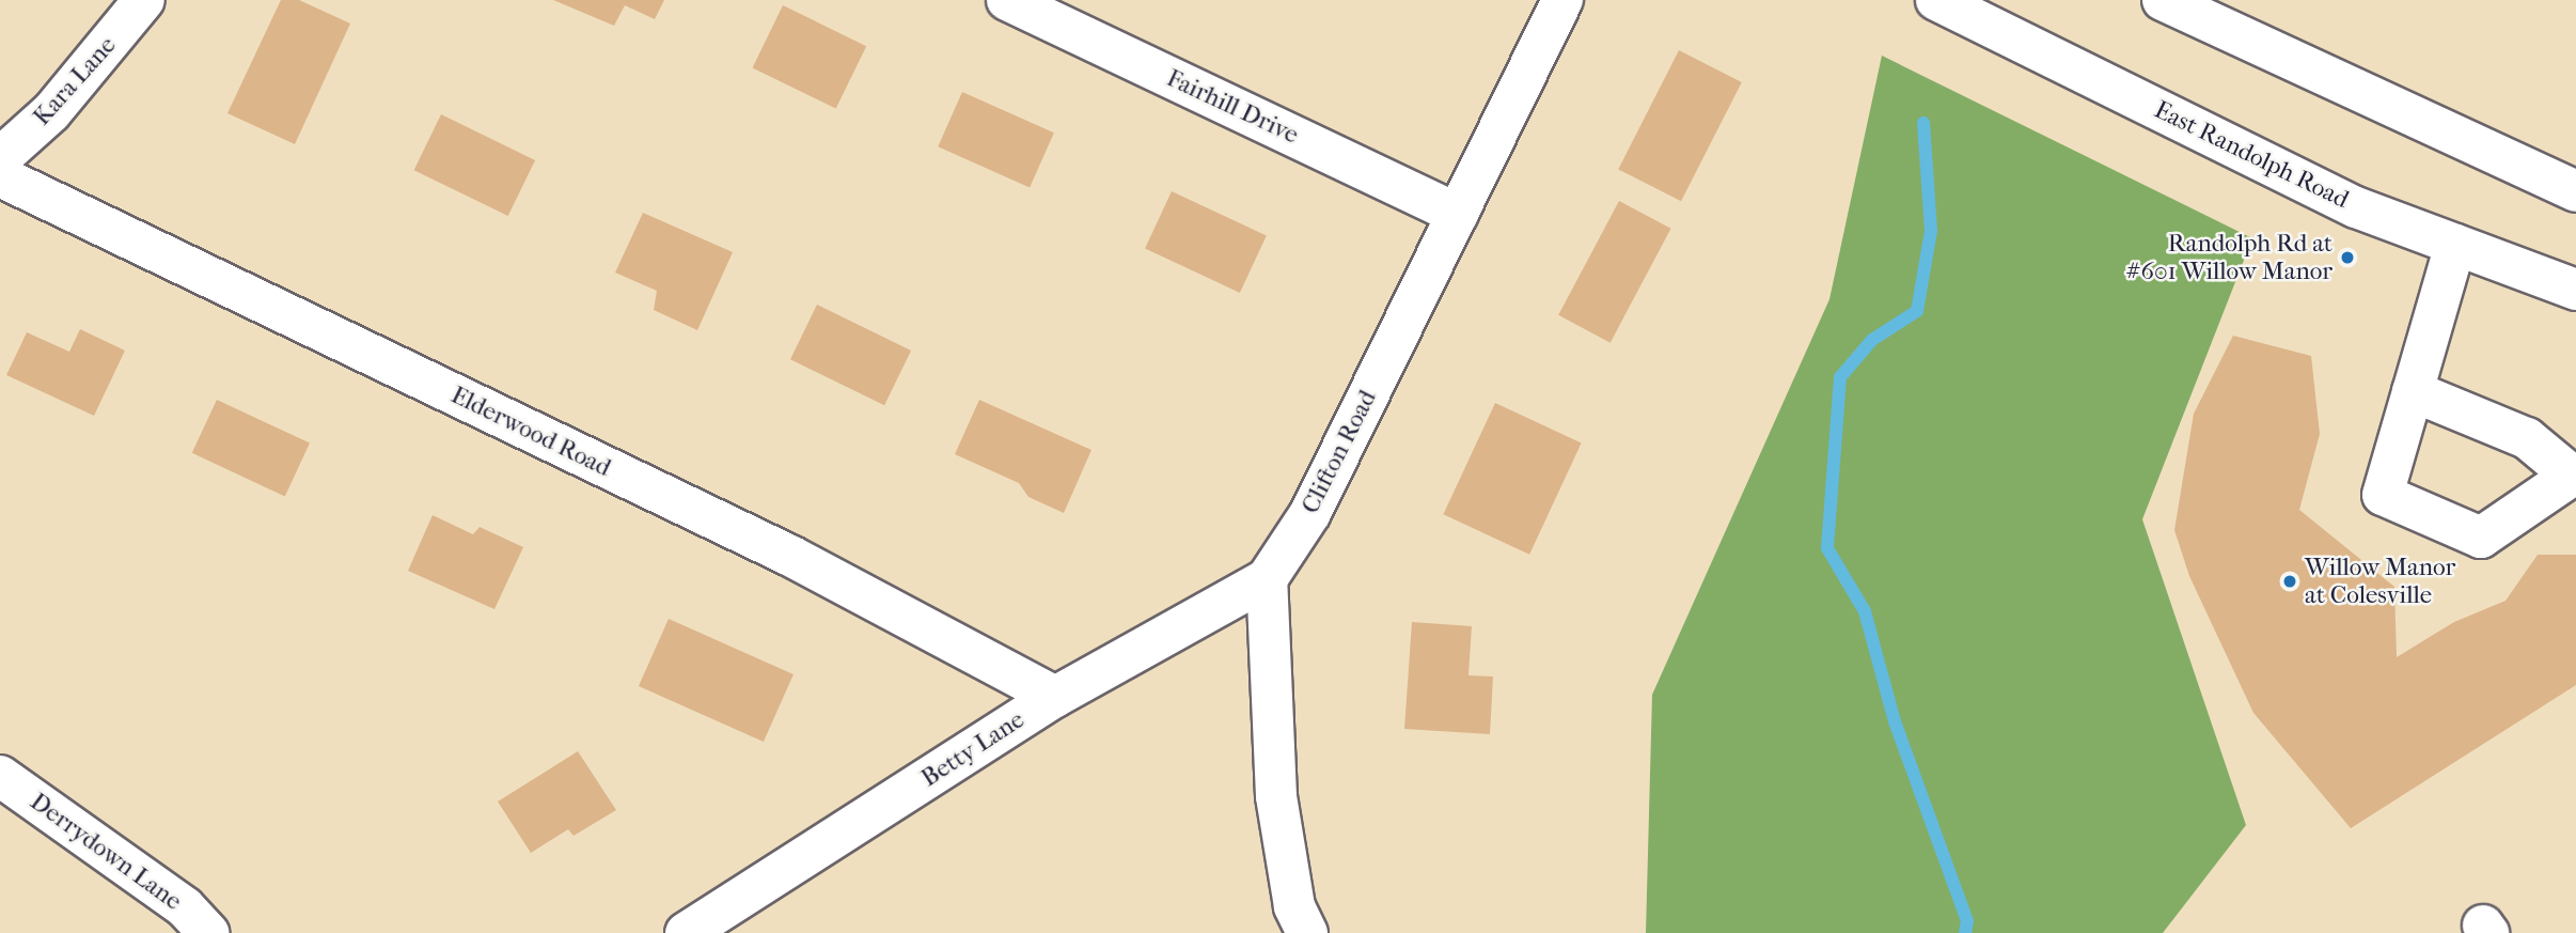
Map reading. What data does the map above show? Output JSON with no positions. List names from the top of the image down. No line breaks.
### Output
{"streets":{"street":["Kara Lane","Fairhill Drive","East Randolph Road","Elderwood Road","Clifton Road","Betty Lane","Derrydown Lane"]},"crossings":[["Fairhill Drive","Clifton Road"],["Elderwood Road","Betty Lane"],["Clifton Road","Betty Lane"]],"places":["Randolph Rd at #601 Willow Manor","Willow Manor at Colesville"]}
